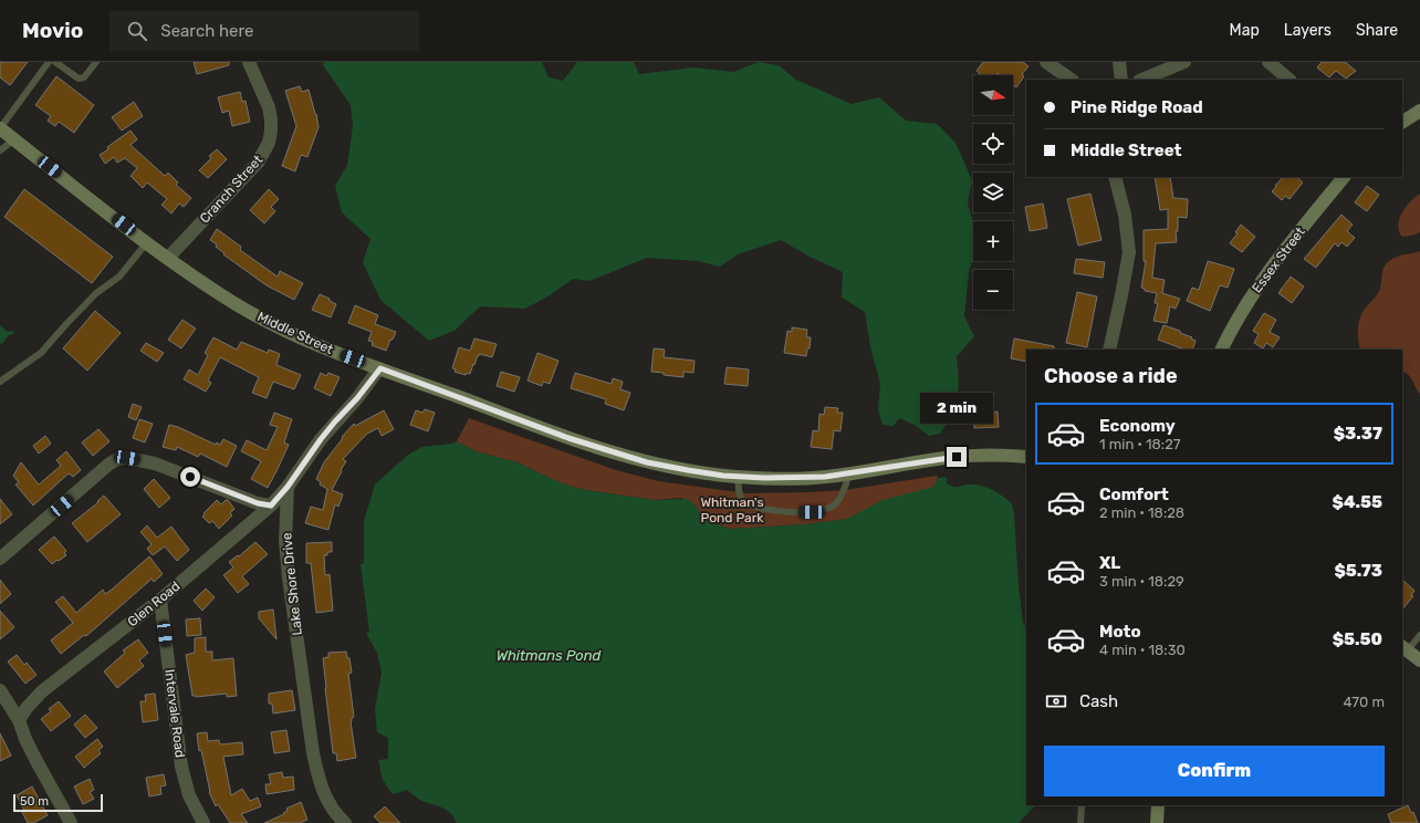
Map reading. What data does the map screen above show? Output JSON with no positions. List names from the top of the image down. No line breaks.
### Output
{"streets":{"main road":["Essex Street","Middle Street"],"street":["Cranch Street","Lake Shore Drive","Glen Road","Intervale Road"]},"crossings":[["Cranch Street","Middle Street"],["Lake Shore Drive","Glen Road"],["Glen Road","Intervale Road"]],"water":["Whitmans Pond"],"parks":["Whitman's Pond Park"],"scale_bar":"50 m","north":"right","page":{"header":"Movio","search":"Search here","nav":["Map","Layers","Share"],"map_buttons":["+","−"],"banner":["Pine Ridge Road","Middle Street"],"heading":"Choose a ride","bubble":"2 min","list":[{"name":"Economy","note":"1 min · 18:27","value":"$3.37"},{"name":"Comfort","note":"2 min · 18:28","value":"$4.55"},{"name":"XL","note":"3 min · 18:29","value":"$5.73"},{"name":"Moto","note":"4 min · 18:30","value":"$5.50"}],"pay":["Cash","470 m"],"buttons":"Confirm","scale":"50 m"}}
